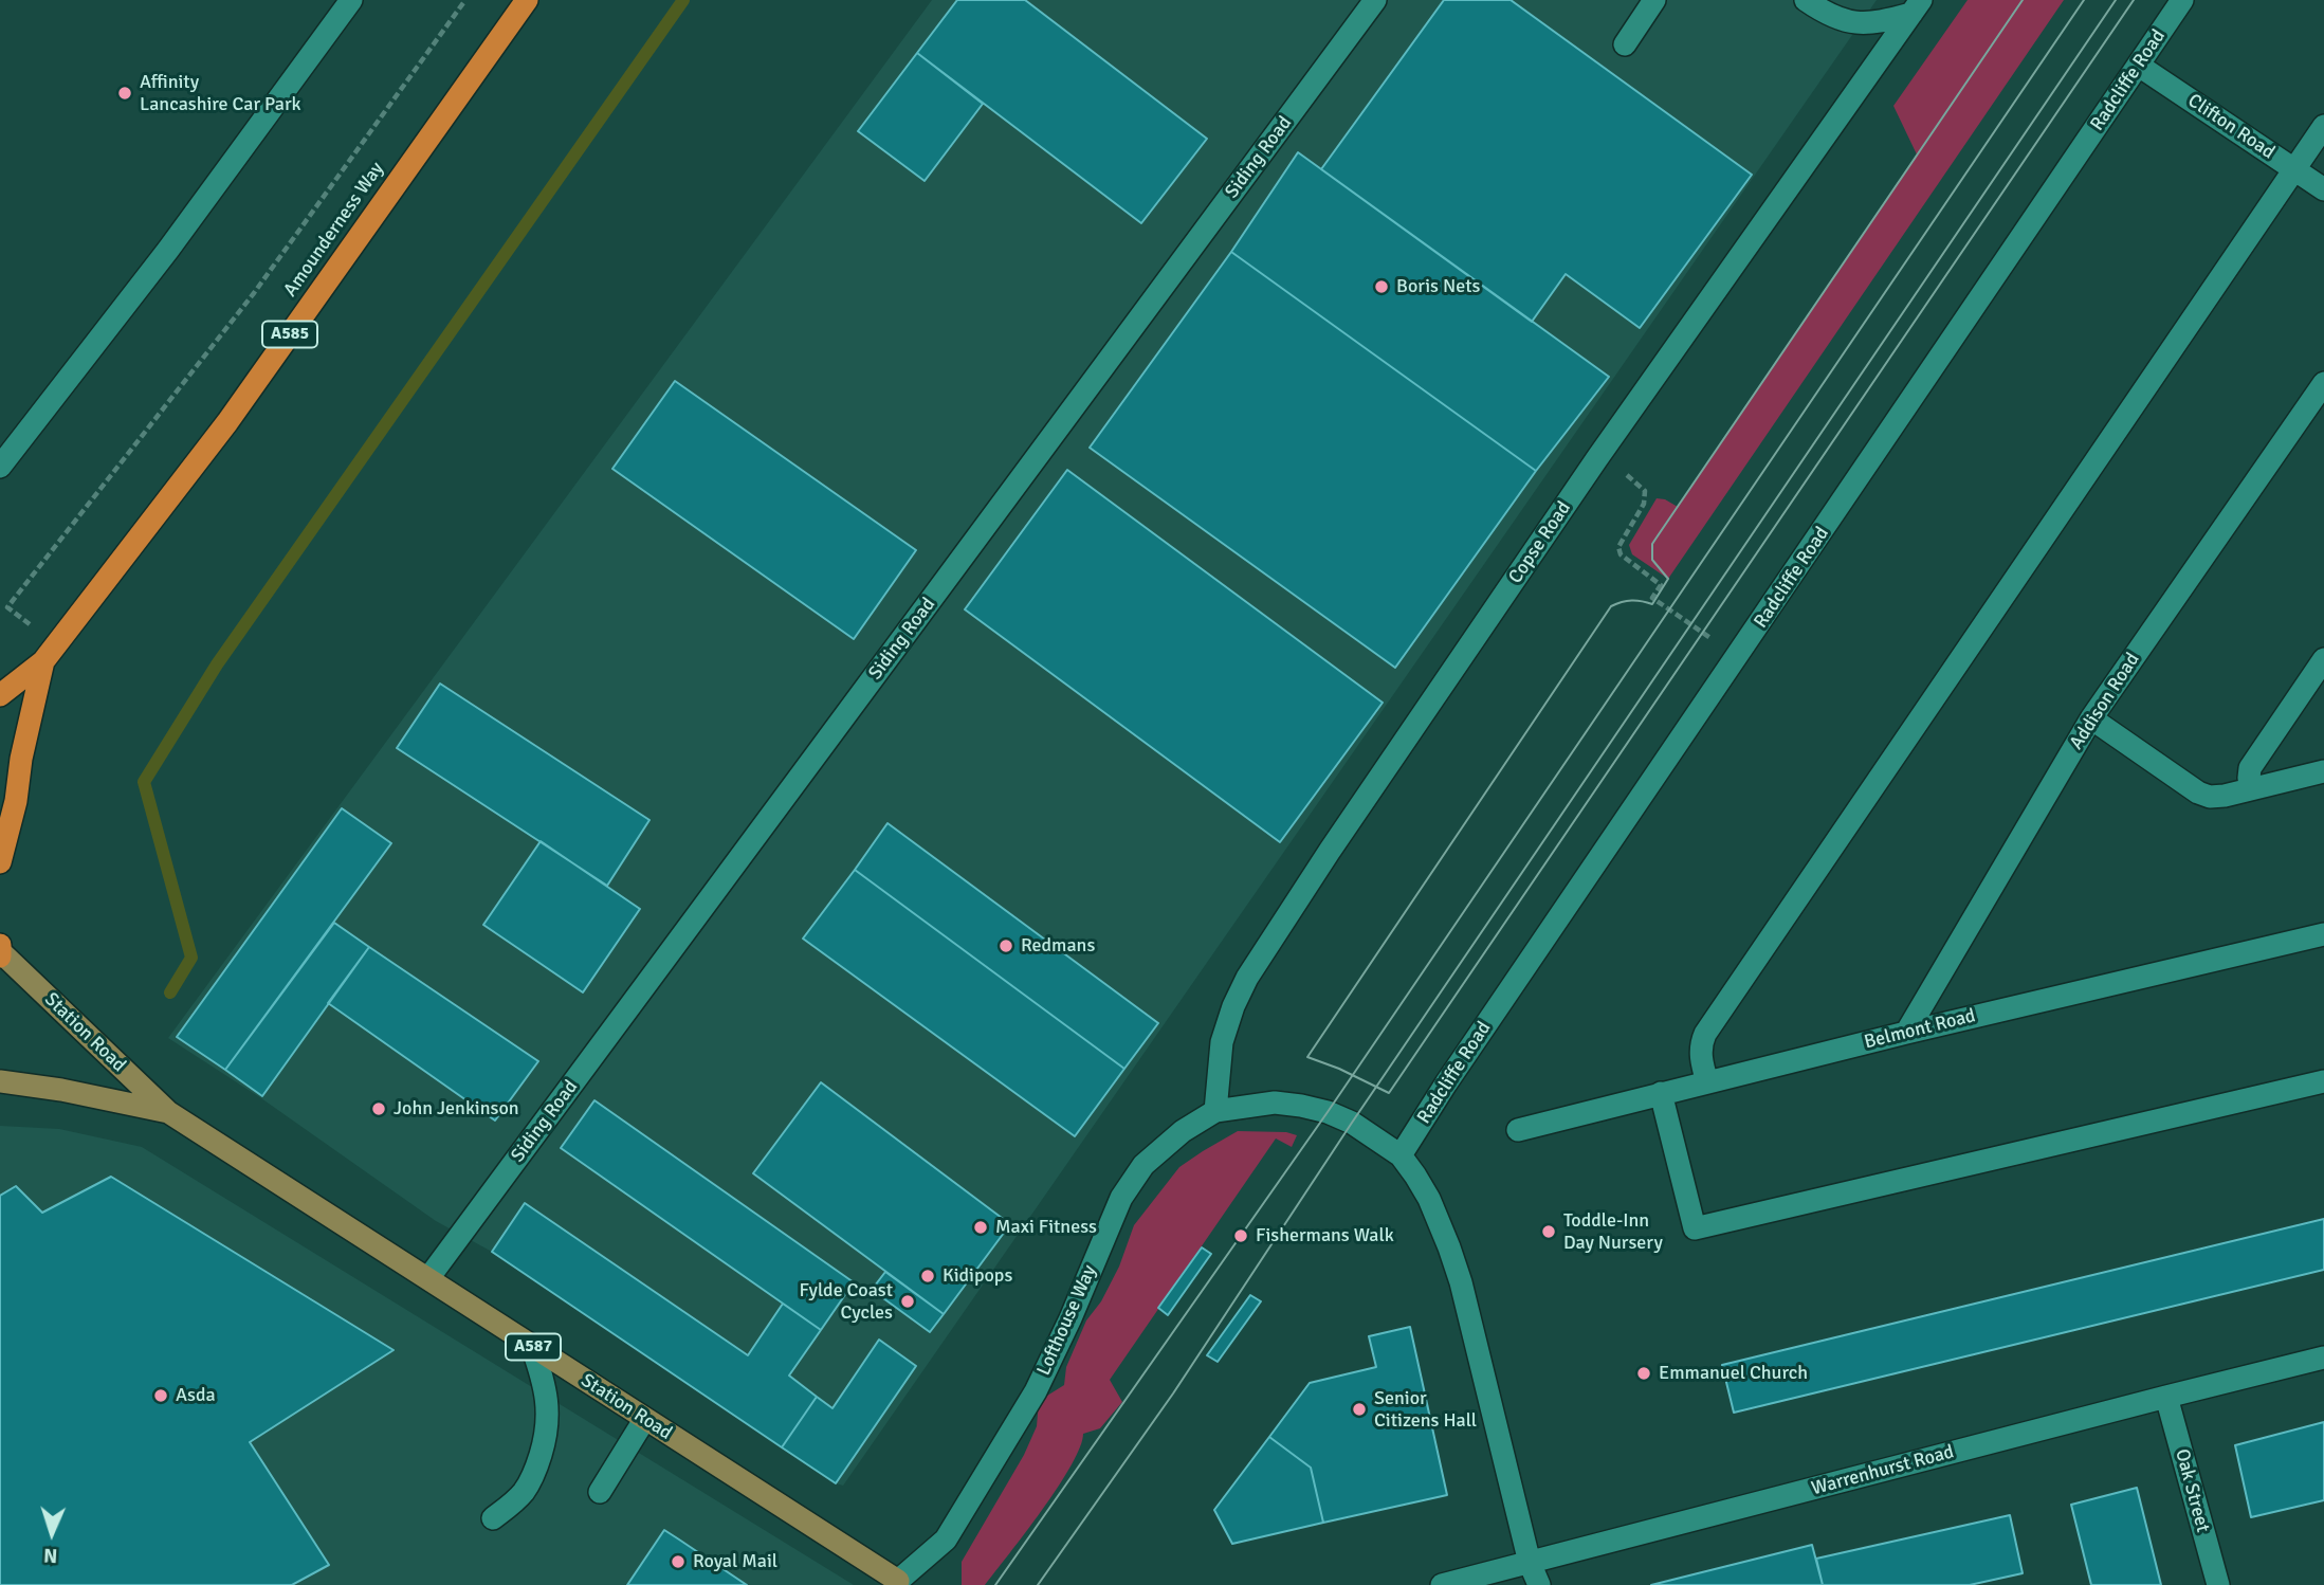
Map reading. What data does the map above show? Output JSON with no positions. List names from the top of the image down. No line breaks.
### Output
{"streets":{"highway":["Amounderness Way","A585"],"main road":["Station Road","A587"],"street":["Radcliffe Road","Clifton Road","Siding Road","Copse Road","Addison Road","Belmont Road","Lofthouse Way","Warrenhurst Road","Oak Street"]},"crossings":[["Radcliffe Road","Clifton Road"],["Radcliffe Road","Lofthouse Way"],["Siding Road","Station Road"],["Copse Road","Lofthouse Way"],["Addison Road","Belmont Road"],["Station Road","Lofthouse Way"],["Lofthouse Way","Warrenhurst Road"],["Warrenhurst Road","Oak Street"]],"places":["Affinity Lancashire Car Park","Boris Nets","Redmans","John Jenkinson","Maxi Fitness","Toddle-Inn Day Nursery","Fishermans Walk","Kidipops","Fylde Coast Cycles","Emmanuel Church","Asda","Senior Citizens Hall","Royal Mail"],"north":"bottom"}
